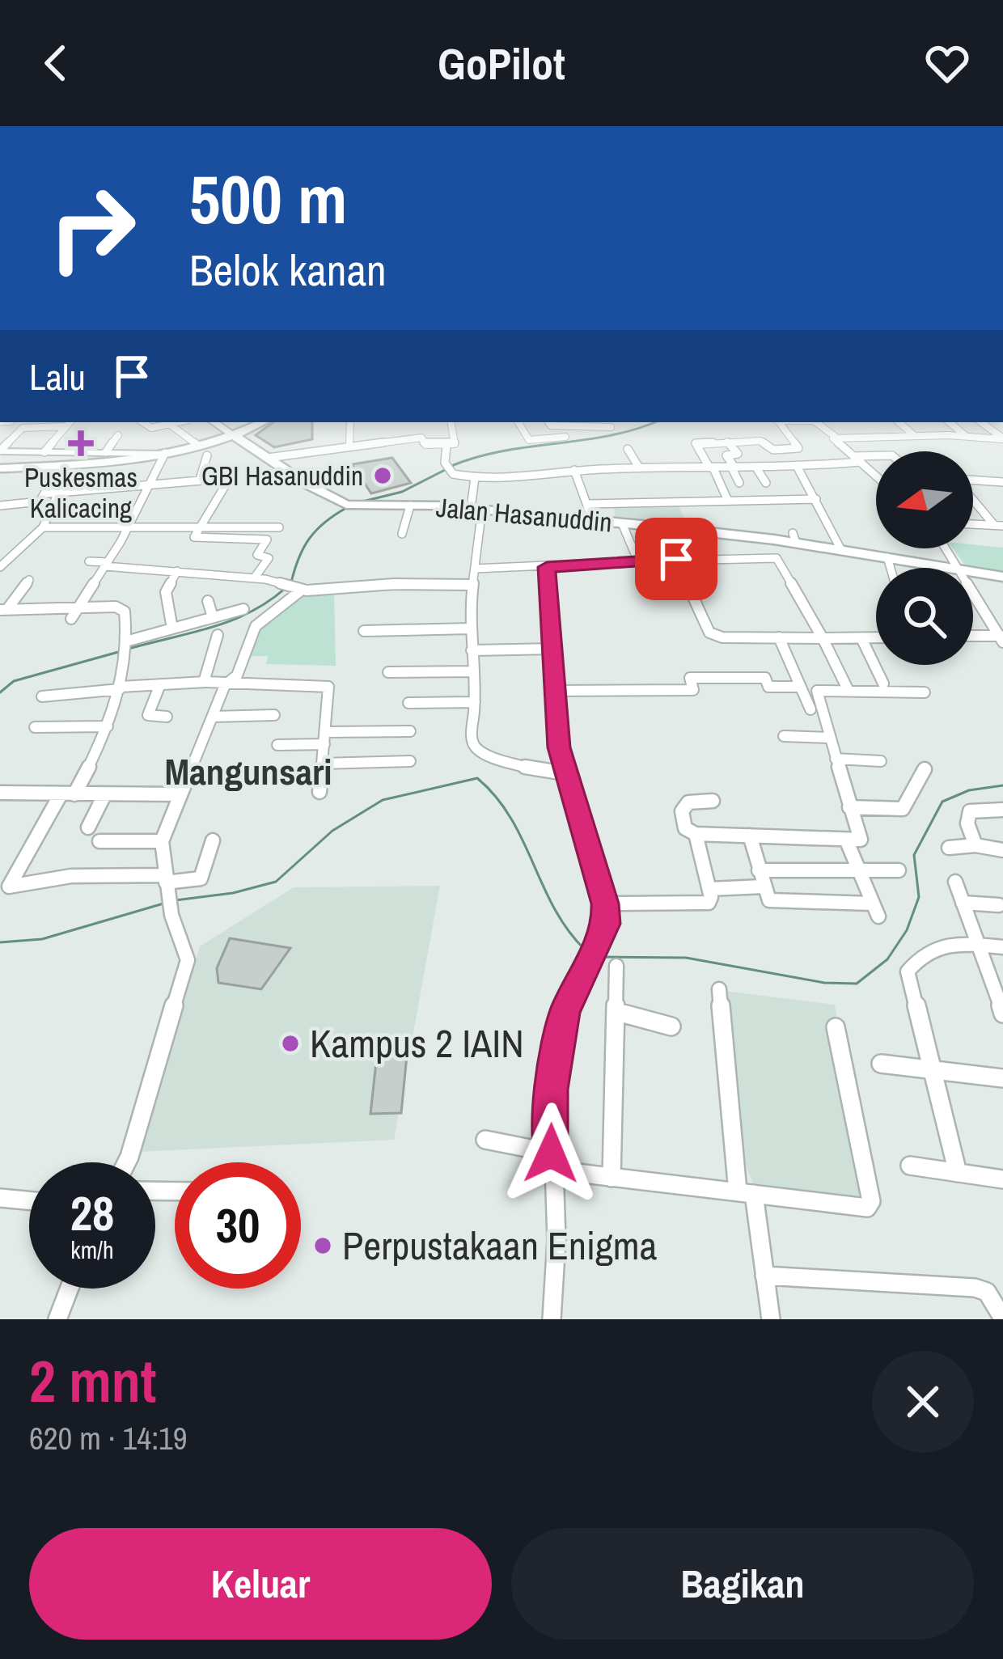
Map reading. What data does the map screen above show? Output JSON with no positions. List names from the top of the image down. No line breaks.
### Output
{"streets":{"main road":["Jalan Hasanuddin"]},"districts":["Mangunsari"],"places":{"health":["Puskesmas Kalicacing"],"other":["GBI Hasanuddin","Kampus 2 IAIN","Perpustakaan Enigma"]},"north":"left","page":{"header":"GoPilot","turn":["500 m","Belok kanan"],"then":"Lalu","speed":"28 km/h","limit":"30","heading":["2 mnt","620 m · 14:19"],"buttons":["Keluar","Bagikan"]}}
